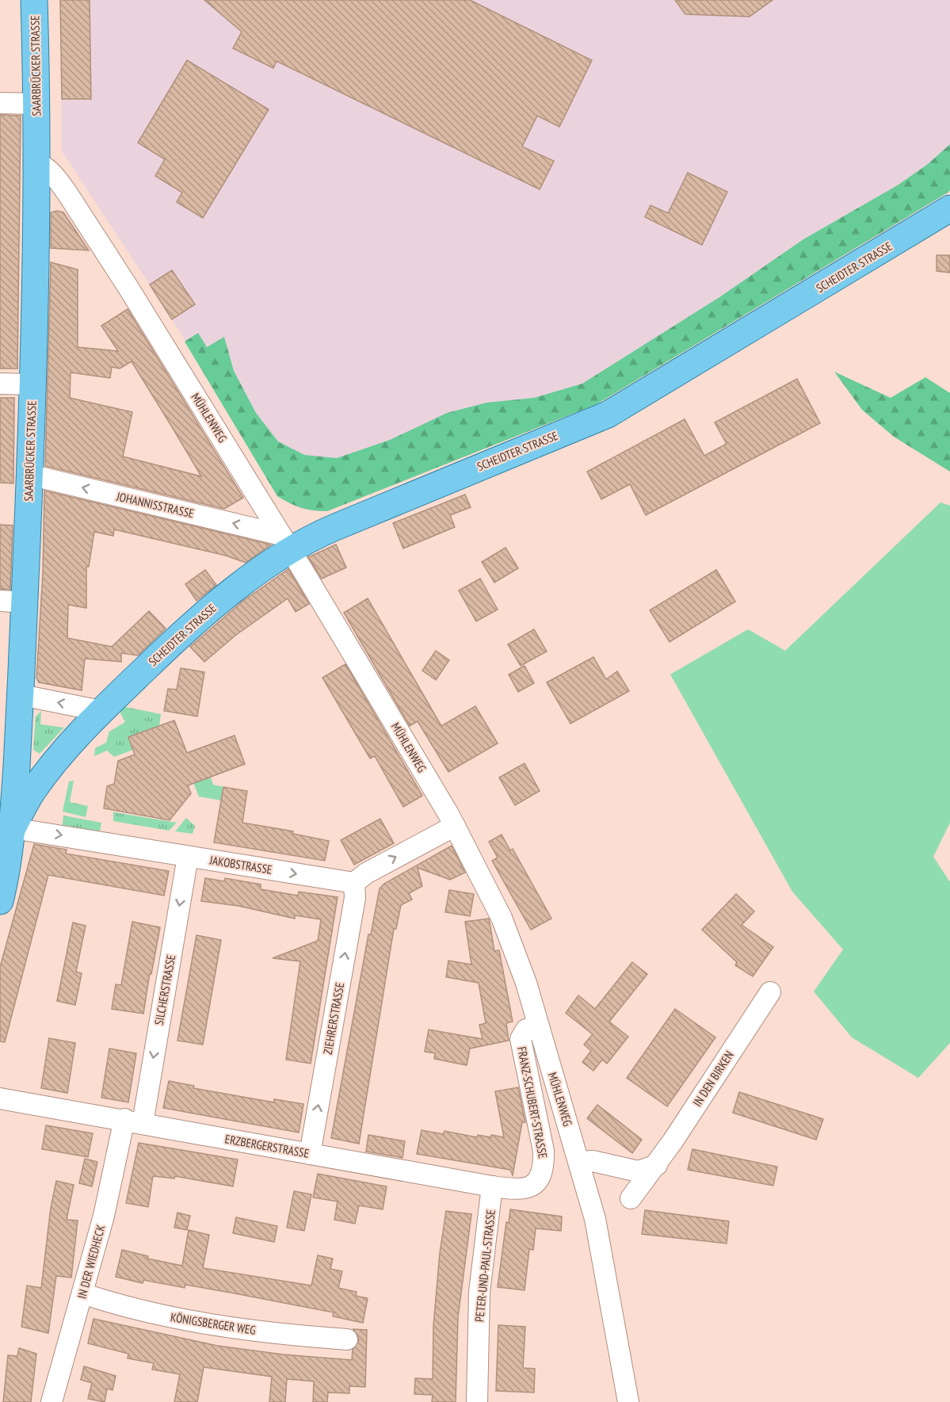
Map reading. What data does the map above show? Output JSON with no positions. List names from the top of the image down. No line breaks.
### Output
{"streets":{"main road":["SAARBRÜCKER STRASSE","SCHEIDTER STRASSE"],"street":["MÜHLENWEG","JOHANNISSTRASSE","JAKOBSTRASSE","SILCHERSTRASSE","ZIEHRERSTRASSE","IN DEN BIRKEN","FRANZ-SCHUBERT-STRASSE","ERZBERGERSTRASSE","IN DER WIEDHECK","PETER-UND-PAUL-STRASSE","KÖNIGSBERGER WEG"]},"crossings":[["SAARBRÜCKER STRASSE","SCHEIDTER STRASSE"],["SAARBRÜCKER STRASSE","MÜHLENWEG"],["SAARBRÜCKER STRASSE","JOHANNISSTRASSE"],["SAARBRÜCKER STRASSE","JAKOBSTRASSE"],["SCHEIDTER STRASSE","MÜHLENWEG"],["SCHEIDTER STRASSE","JOHANNISSTRASSE"],["SCHEIDTER STRASSE","JAKOBSTRASSE"],["MÜHLENWEG","JOHANNISSTRASSE"],["MÜHLENWEG","FRANZ-SCHUBERT-STRASSE"],["JAKOBSTRASSE","SILCHERSTRASSE"],["JAKOBSTRASSE","ZIEHRERSTRASSE"],["SILCHERSTRASSE","ERZBERGERSTRASSE"],["SILCHERSTRASSE","IN DER WIEDHECK"],["ZIEHRERSTRASSE","ERZBERGERSTRASSE"],["FRANZ-SCHUBERT-STRASSE","ERZBERGERSTRASSE"],["ERZBERGERSTRASSE","IN DER WIEDHECK"],["ERZBERGERSTRASSE","PETER-UND-PAUL-STRASSE"],["IN DER WIEDHECK","KÖNIGSBERGER WEG"]],"one_way":["JOHANNISSTRASSE","JAKOBSTRASSE","SILCHERSTRASSE","ZIEHRERSTRASSE"]}
